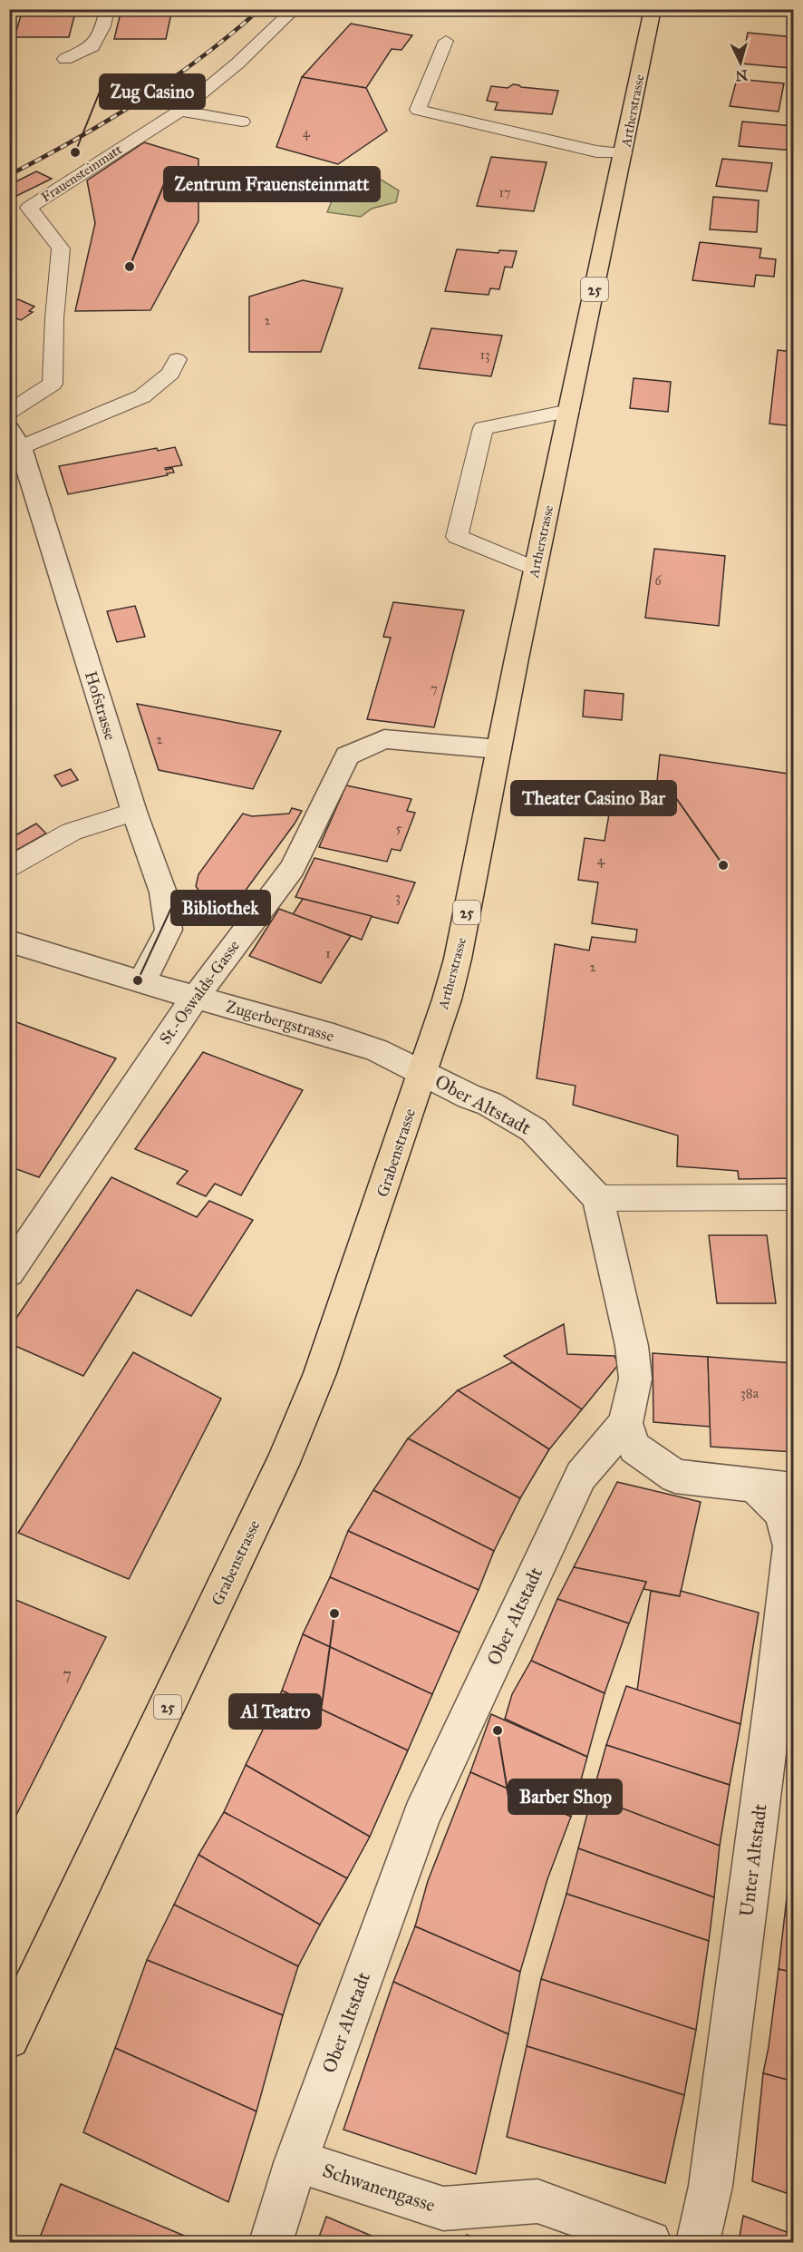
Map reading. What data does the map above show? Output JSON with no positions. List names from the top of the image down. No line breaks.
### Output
{"streets":{"main road":["Artherstrasse","25","Grabenstrasse"],"street":["Hofstrasse","St.-Oswalds-Gasse","Zugerbergstrasse","Ober Altstadt","Unter Altstadt","Schwanengasse"],"lane":["Frauensteinmatt"]},"crossings":[["Artherstrasse","St.-Oswalds-Gasse"],["Artherstrasse","Zugerbergstrasse"],["Artherstrasse","Ober Altstadt"],["Artherstrasse","Grabenstrasse"],["Hofstrasse","Zugerbergstrasse"],["St.-Oswalds-Gasse","Zugerbergstrasse"],["Zugerbergstrasse","Ober Altstadt"],["Zugerbergstrasse","Grabenstrasse"],["Ober Altstadt","Grabenstrasse"],["Ober Altstadt","Schwanengasse"]],"places":["Zug Casino","Zentrum Frauensteinmatt","Theater Casino Bar","Bibliothek","Al Teatro","Barber Shop"],"house_numbers":["4","17","2","13","6","7","2","5","4","3","1","2","38a","7"],"north":"bottom"}
